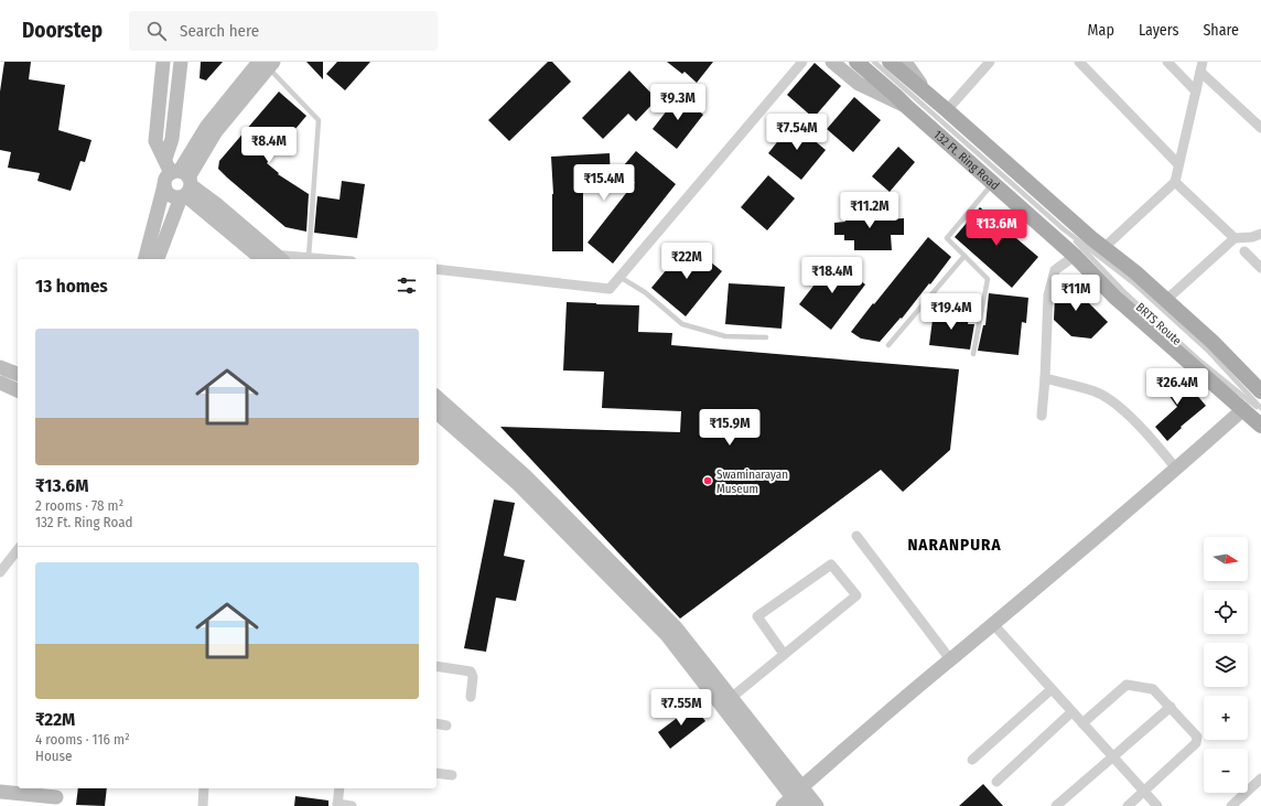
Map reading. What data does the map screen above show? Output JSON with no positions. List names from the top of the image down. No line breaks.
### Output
{"streets":{"main road":["132 Ft. Ring Road"],"lane":["BRTS Route"]},"districts":["NARANPURA"],"places":["Swaminarayan Museum"],"north":"right","page":{"header":"Doorstep","search":"Search here","nav":["Map","Layers","Share"],"price":["₹9.3M","₹7.54M","₹8.4M","₹15.4M","₹11.2M","₹13.6M","₹22M","₹18.4M","₹11M","₹19.4M","₹26.4M","₹15.9M","₹7.55M"],"heading":"13 homes","list":[{"name":"₹13.6M","note":"2 rooms · 78 m² · 132 Ft. Ring Road"},{"name":"₹22M","note":"4 rooms · 116 m² · House"}],"map_buttons":["+","−"]}}
